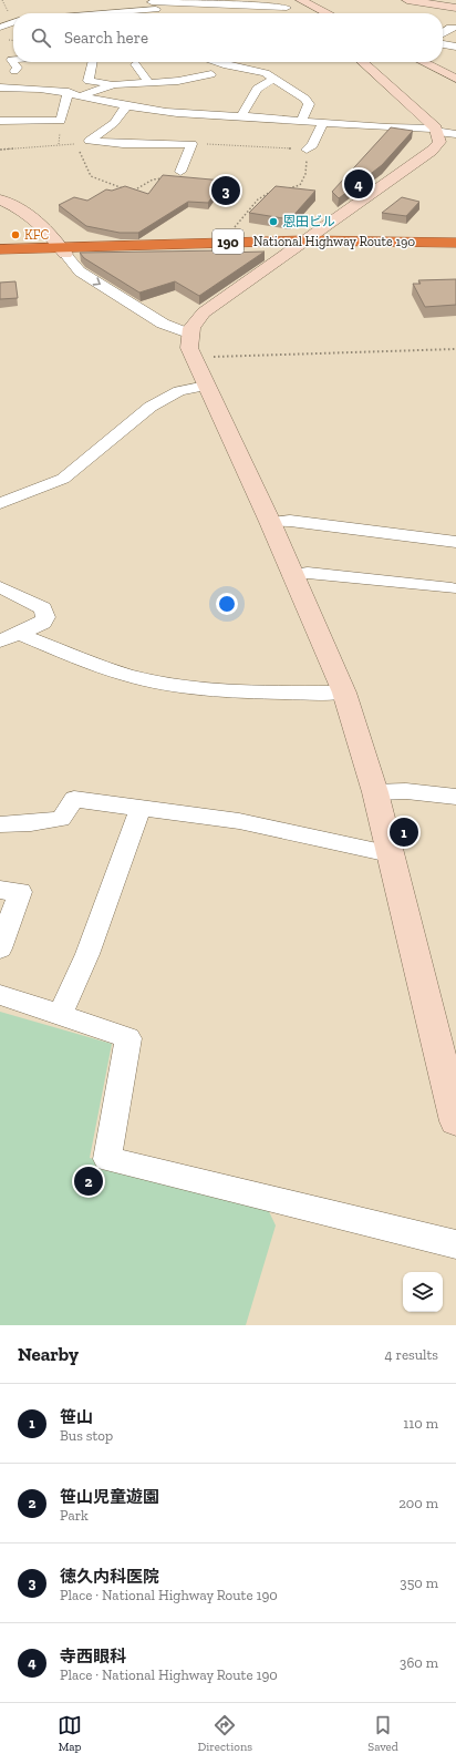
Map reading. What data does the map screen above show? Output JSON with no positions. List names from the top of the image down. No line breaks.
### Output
{"streets":{"highway":["190","National Highway Route 190"]},"places":["恩田ビル","KFC"],"page":{"search":"Search here","pins":["4","3","1","2"],"heading":["Nearby","4 results"],"list":[{"mark":"1","name":"笹山","note":"Bus stop","value":"110 m"},{"mark":"2","name":"笹山児童遊園","note":"Park","value":"200 m"},{"mark":"3","name":"徳久内科医院","note":"Place · National Highway Route 190","value":"350 m"},{"mark":"4","name":"寺西眼科","note":"Place · National Highway Route 190","value":"360 m"}],"nav":["Map","Directions","Saved"]}}
